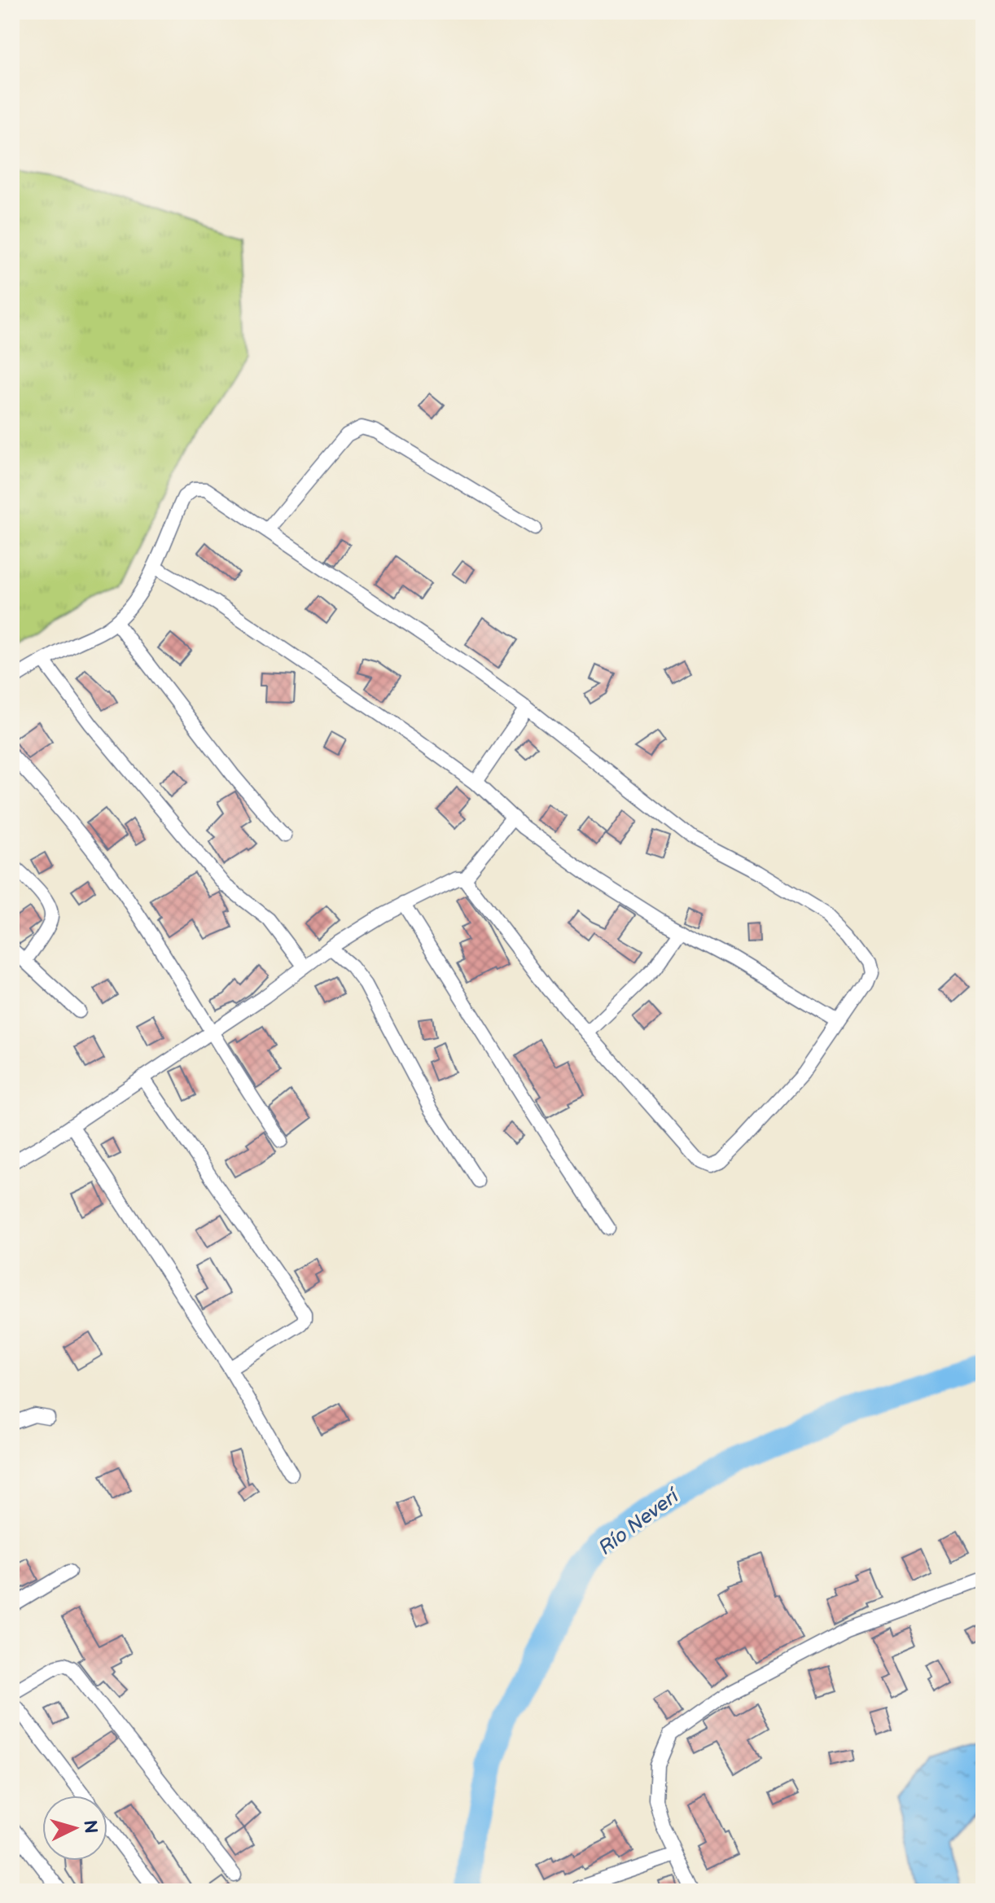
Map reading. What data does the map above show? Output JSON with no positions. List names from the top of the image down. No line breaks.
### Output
{"water":["Río Neverí"],"north":"right"}
